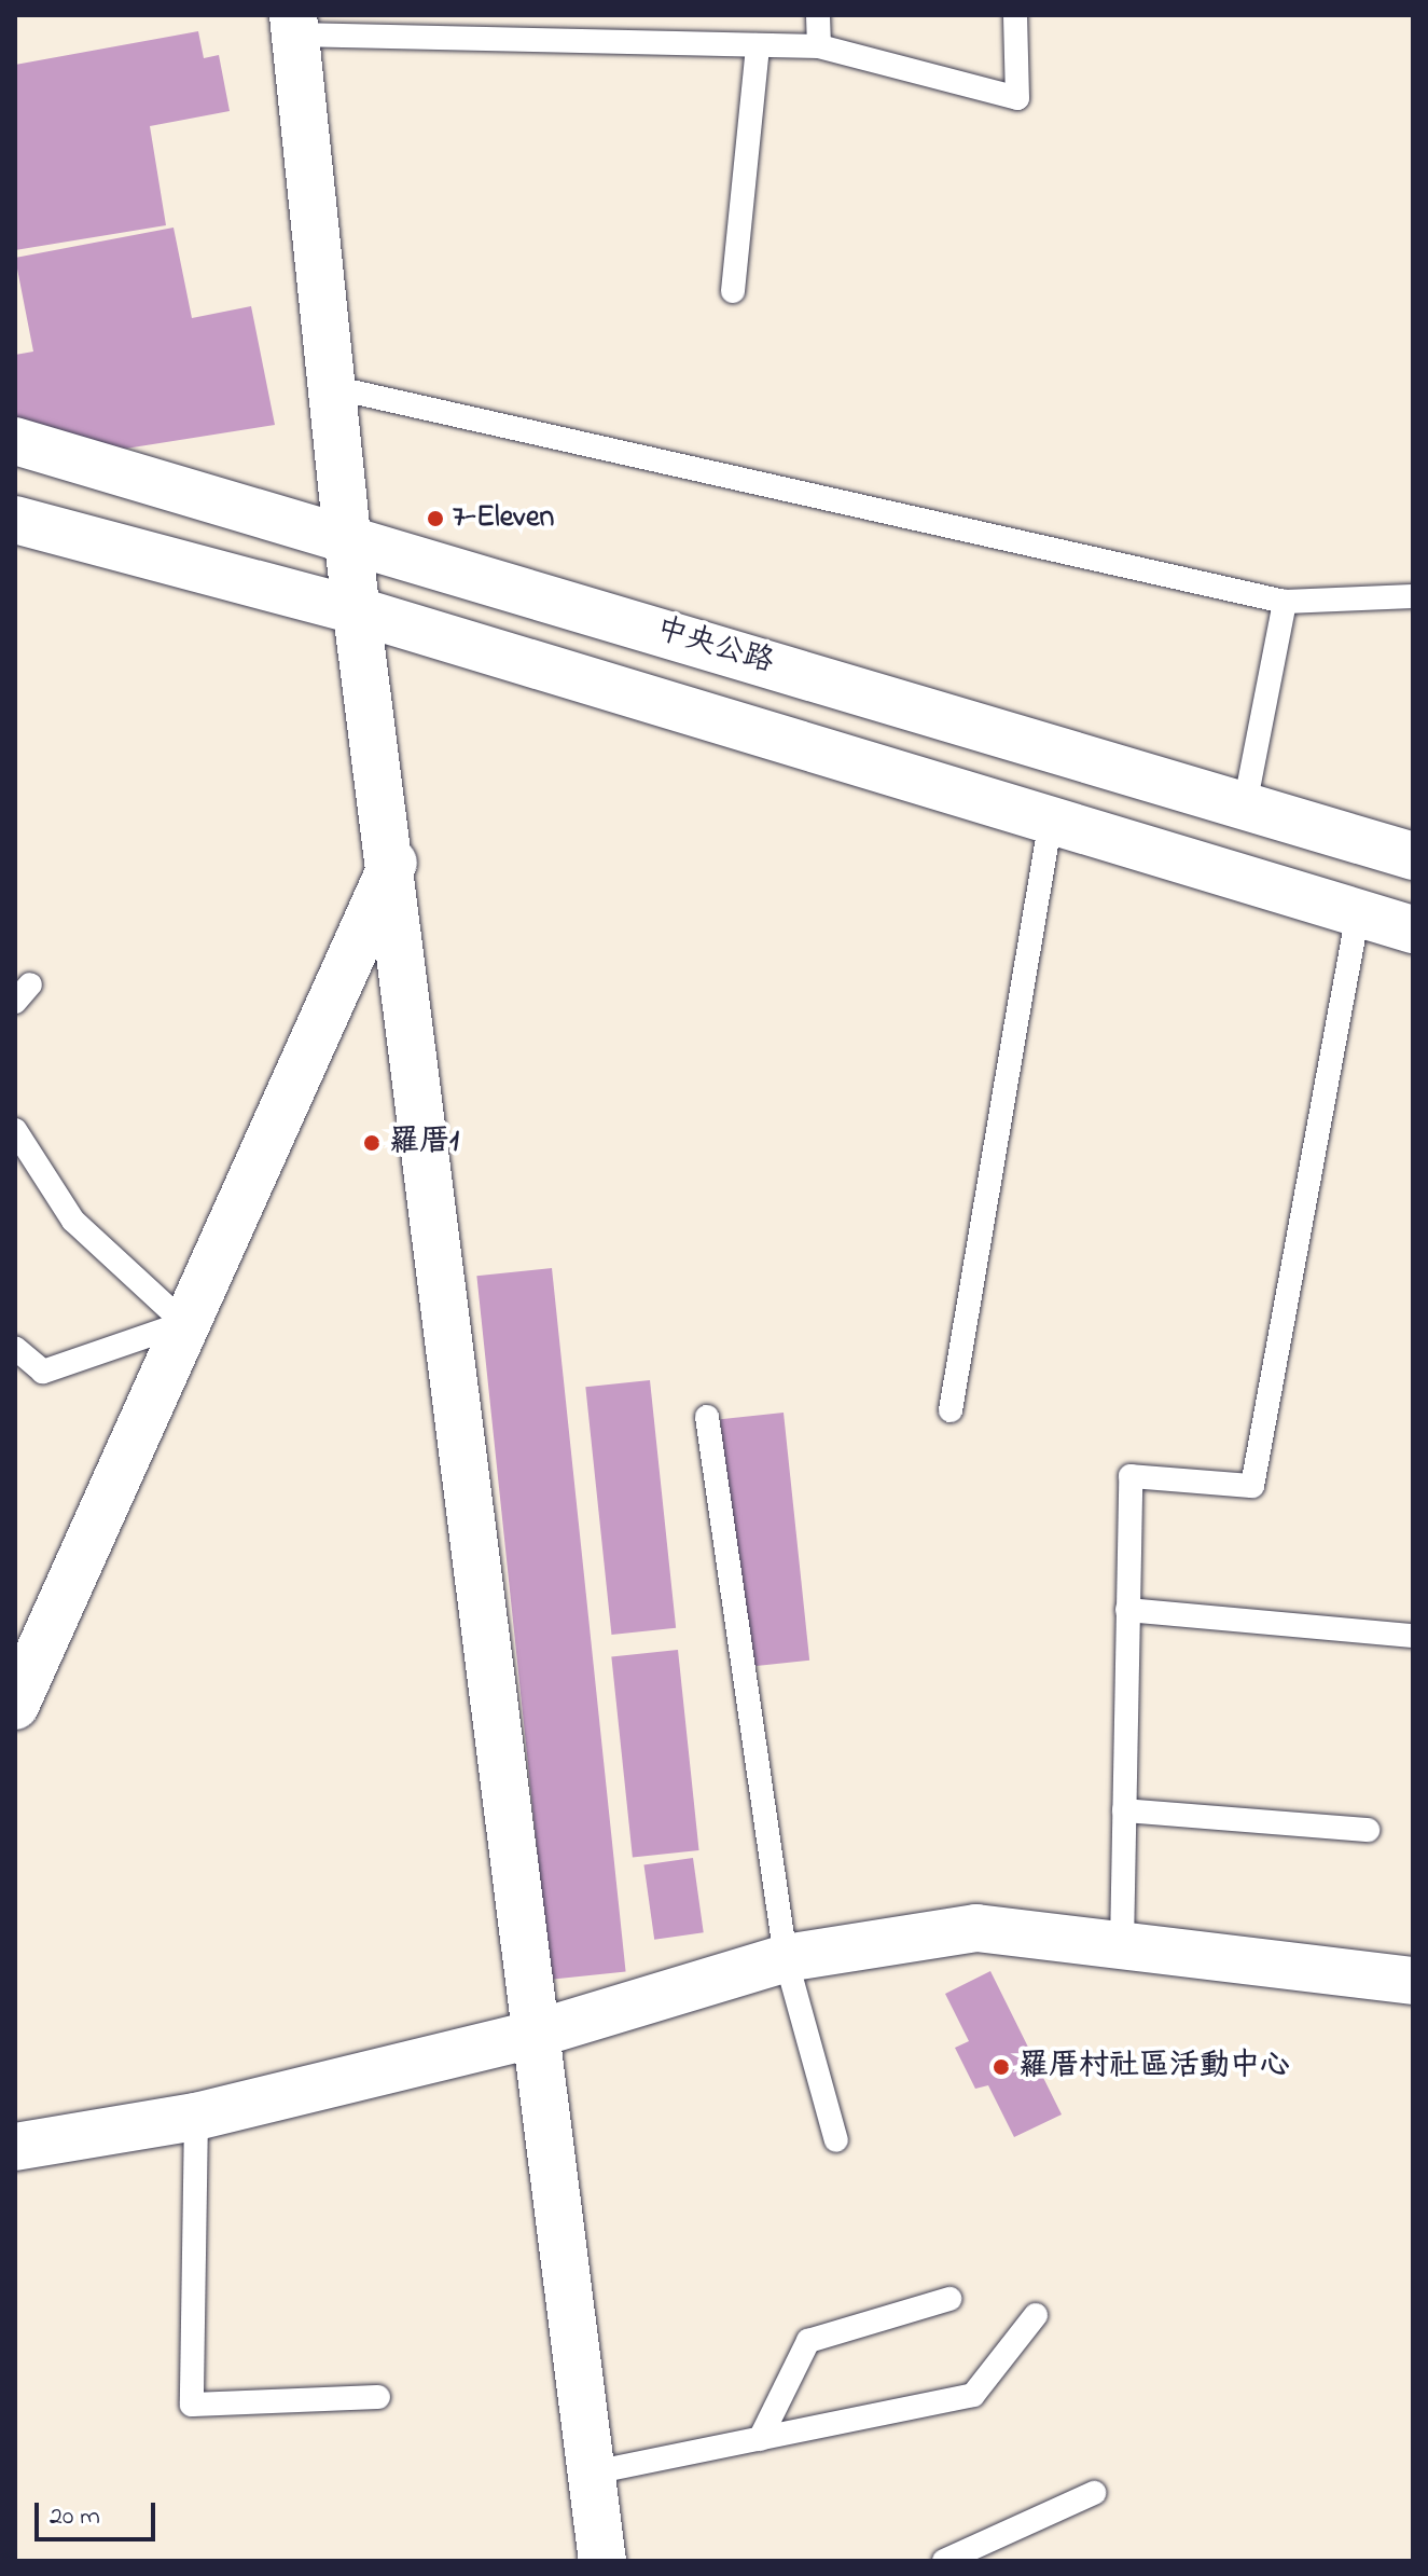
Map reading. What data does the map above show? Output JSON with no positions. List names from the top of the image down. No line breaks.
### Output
{"streets":{"main road":["中央公路"]},"places":["7-Eleven","羅厝1","羅厝村社區活動中心"],"scale_bar":"20 m"}
